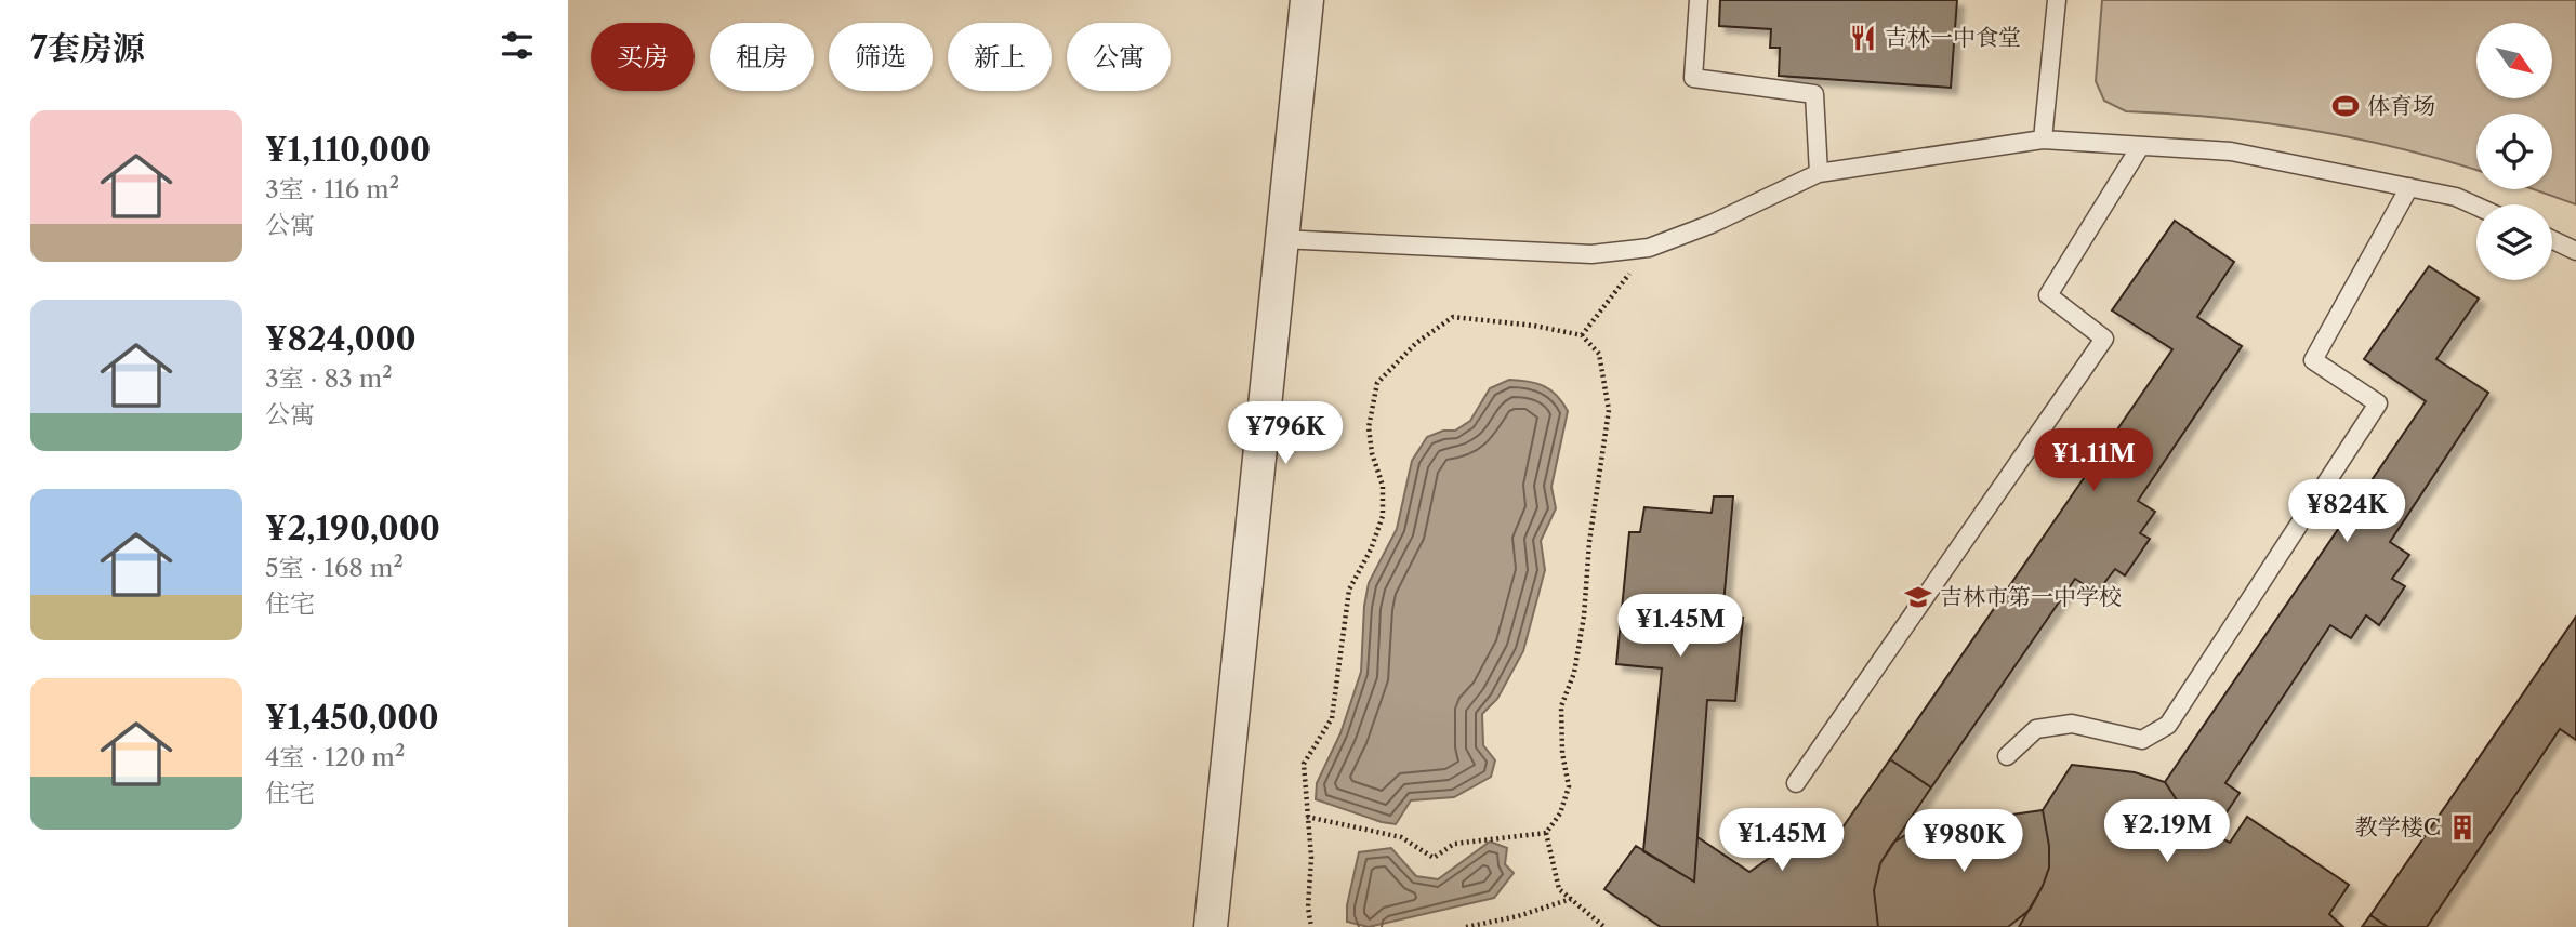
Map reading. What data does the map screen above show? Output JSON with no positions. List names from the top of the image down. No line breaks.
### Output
{"places":{"restaurant":["吉林一中食堂"],"sports":["体育场"],"school or university":["吉林市第一中学校"],"building":["教学楼C"]},"north":"bottom right","page":{"heading":"7套房源","chip":["买房","租房","筛选","新上","公寓"],"list":[{"name":"¥1,110,000","note":"3室 · 116 m² · 公寓"},{"name":"¥824,000","note":"3室 · 83 m² · 公寓"},{"name":"¥2,190,000","note":"5室 · 168 m² · 住宅"},{"name":"¥1,450,000","note":"4室 · 120 m² · 住宅"}],"price":["¥796K","¥1.11M","¥824K","¥1.45M","¥2.19M","¥1.45M","¥980K"]}}
